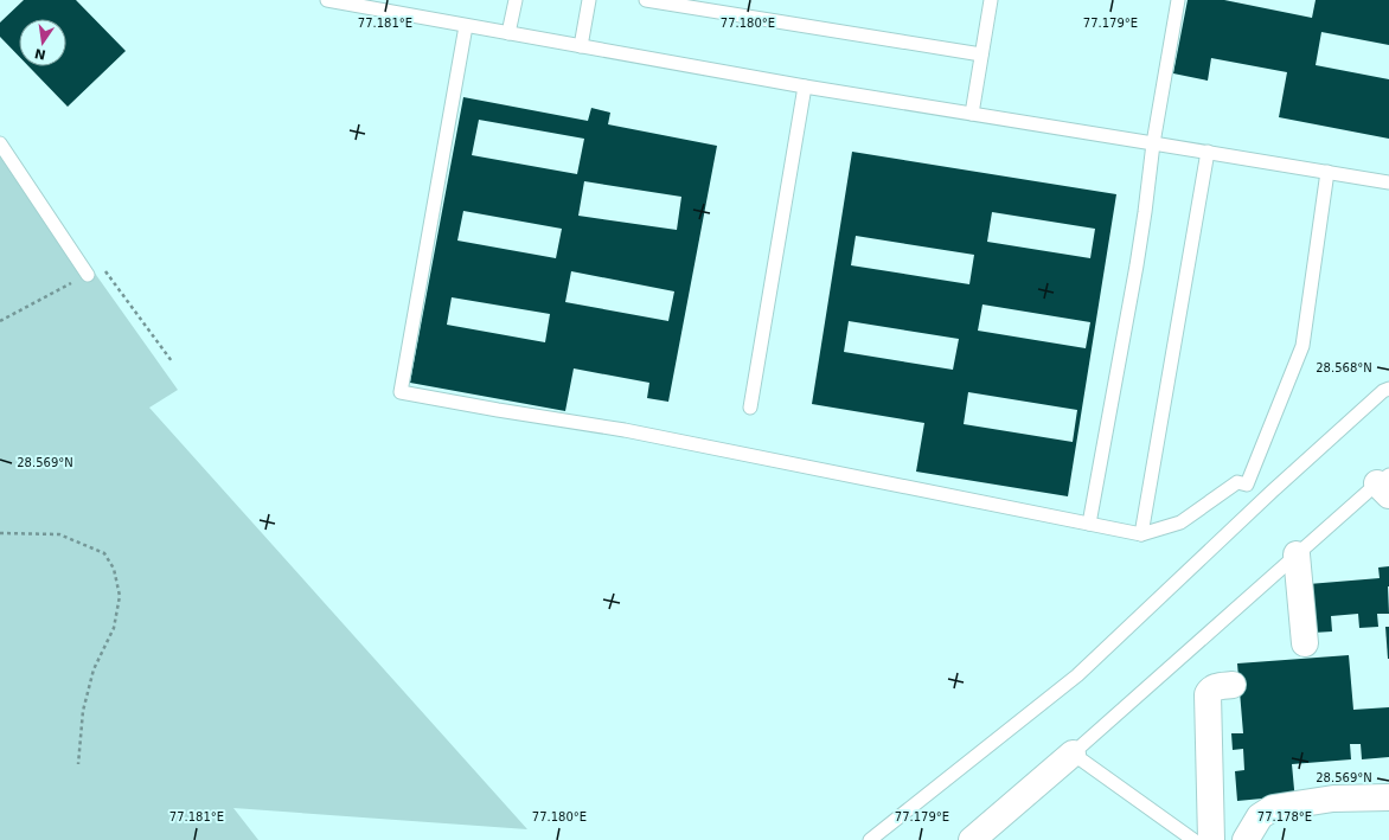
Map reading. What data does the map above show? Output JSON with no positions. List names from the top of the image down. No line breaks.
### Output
{"north":"bottom","coordinates":["77.181°E","77.180°E","77.179°E","28.568°N","28.569°N","77.178°E"]}
